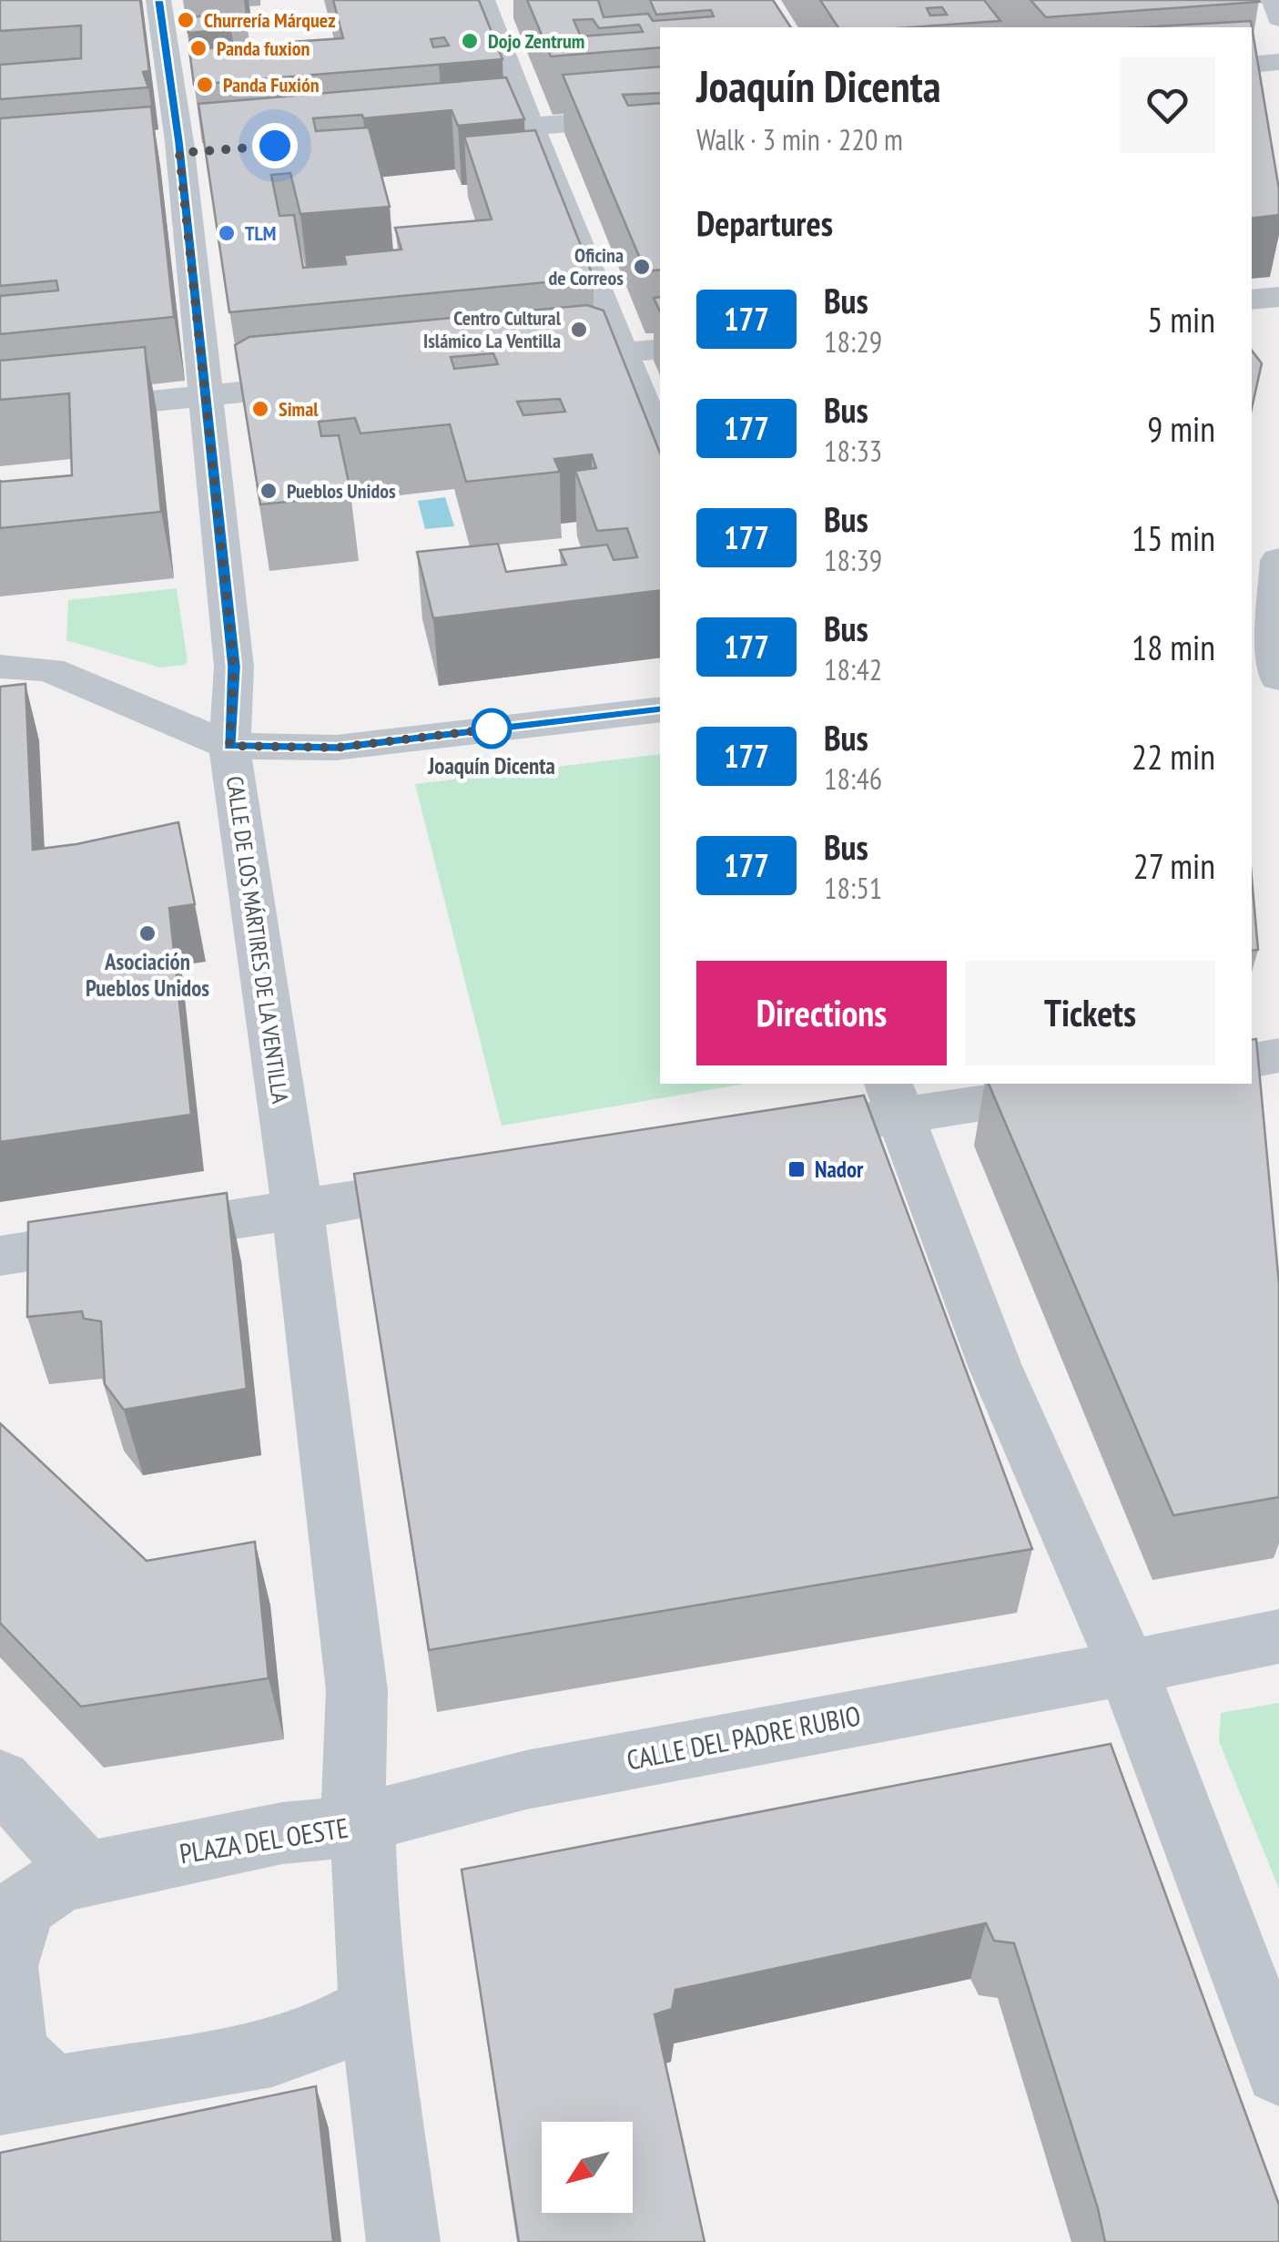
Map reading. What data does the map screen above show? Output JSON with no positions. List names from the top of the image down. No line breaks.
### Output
{"streets":{"street":["CALLE DE LOS MÁRTIRES DE LA VENTILLA","CALLE DEL PADRE RUBIO","PLAZA DEL OESTE"]},"crossings":[["CALLE DE LOS MÁRTIRES DE LA VENTILLA","CALLE DEL PADRE RUBIO"],["CALLE DE LOS MÁRTIRES DE LA VENTILLA","PLAZA DEL OESTE"],["CALLE DEL PADRE RUBIO","PLAZA DEL OESTE"]],"places":{"other":["Churrería Márquez","Dojo Zentrum","Panda fuxion","Panda Fuxión","TLM","Oficina de Correos","Centro Cultural Islámico La Ventilla","Simal","Pueblos Unidos","Joaquín Dicenta","Asociación Pueblos Unidos"],"transit":["Nador"]},"lines":["bus line 177"],"north":"bottom left","page":{"heading":[["Joaquín Dicenta","Walk · 3 min · 220 m"],"Departures"],"list":[{"mark":"177","name":"Bus","note":"18:29","value":"5 min"},{"mark":"177","name":"Bus","note":"18:33","value":"9 min"},{"mark":"177","name":"Bus","note":"18:39","value":"15 min"},{"mark":"177","name":"Bus","note":"18:42","value":"18 min"},{"mark":"177","name":"Bus","note":"18:46","value":"22 min"},{"mark":"177","name":"Bus","note":"18:51","value":"27 min"}],"buttons":["Directions","Tickets"]}}
